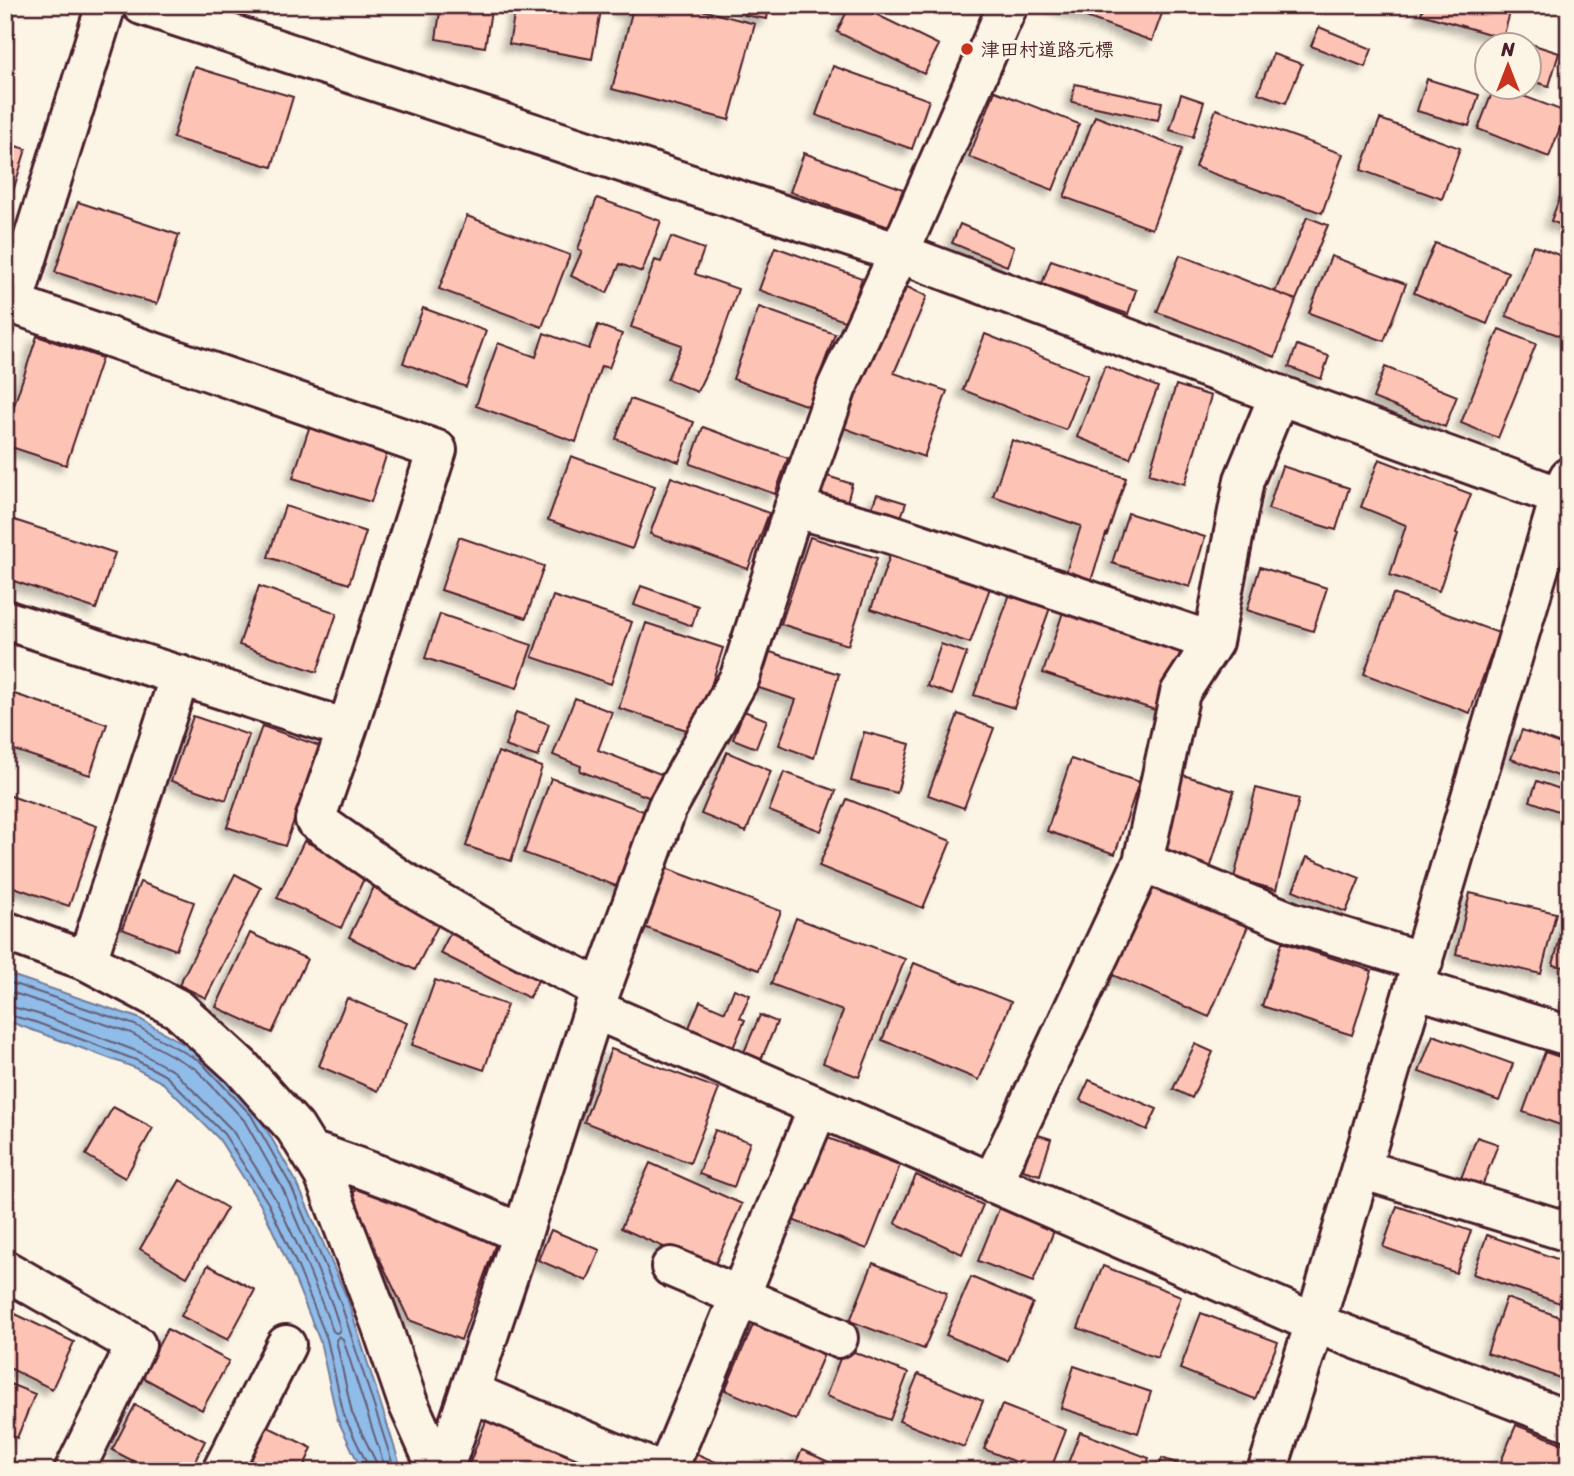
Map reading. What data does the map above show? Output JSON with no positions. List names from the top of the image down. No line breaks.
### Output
{"places":["津田村道路元標"],"north":"top"}
